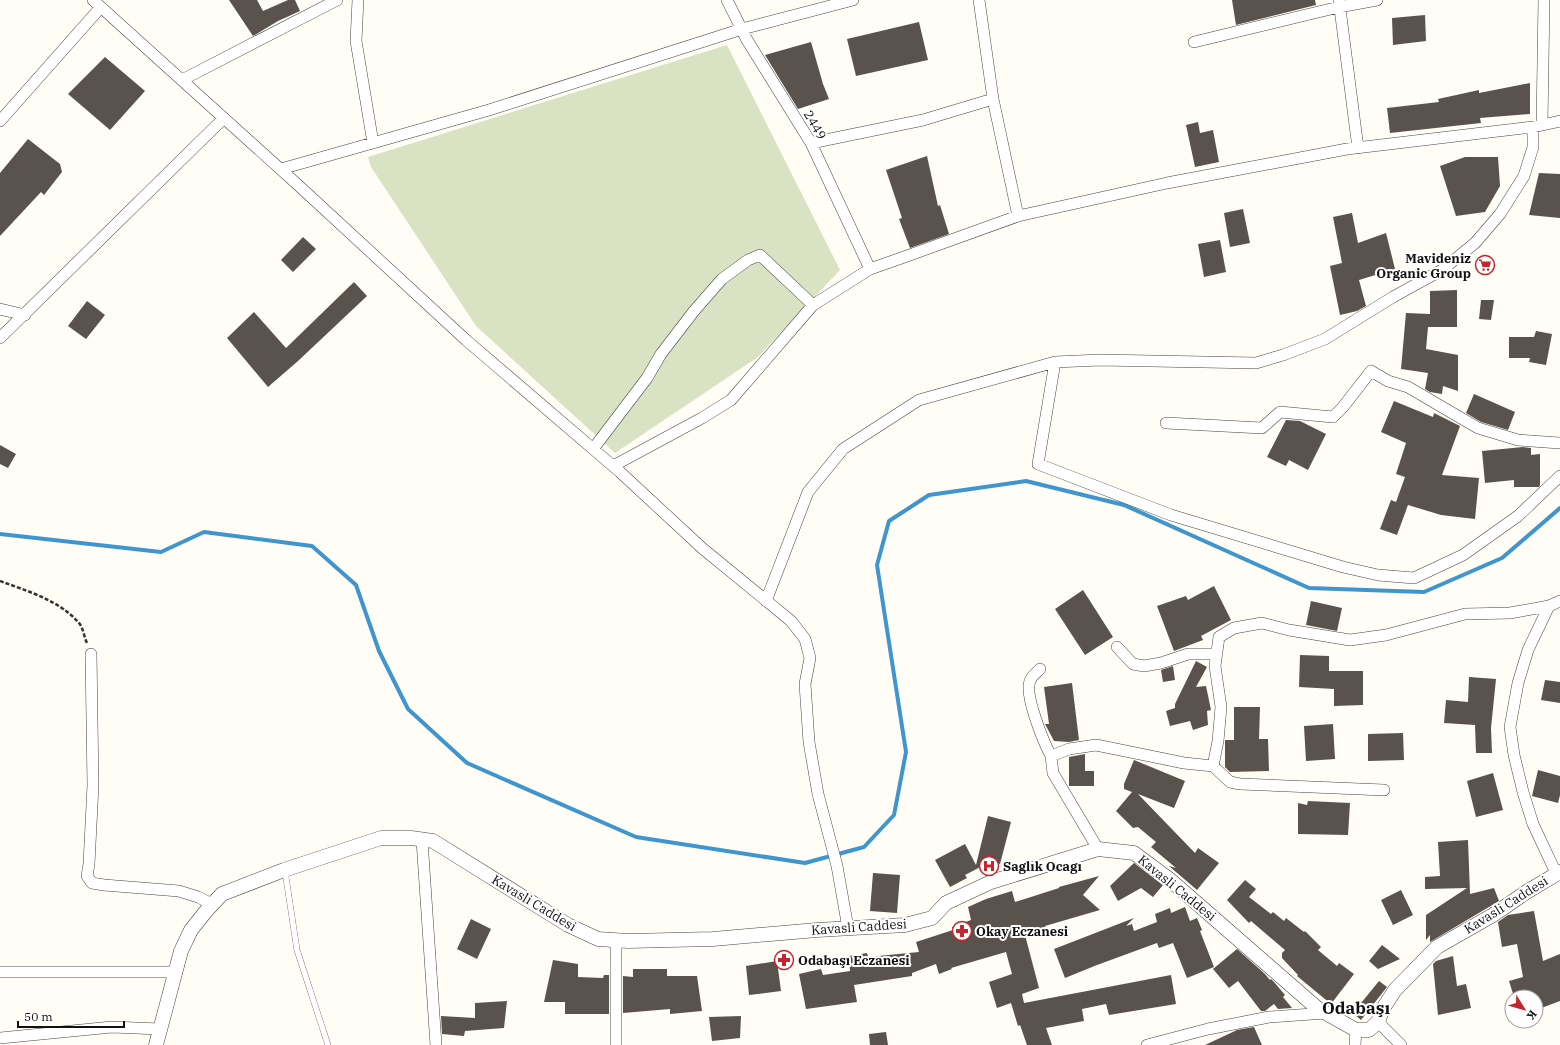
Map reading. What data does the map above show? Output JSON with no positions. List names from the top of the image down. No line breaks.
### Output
{"streets":{"street":["2449","Kavasli Caddesi"]},"districts":["Odabaşı"],"places":{"supermarket":["Mavideniz Organic Group"],"hospital":["Saglık Ocagı"],"pharmacy":["Okay Eczanesi","Odabaşı Eczanesi"]},"scale_bar":"50 m","north":"bottom right"}
